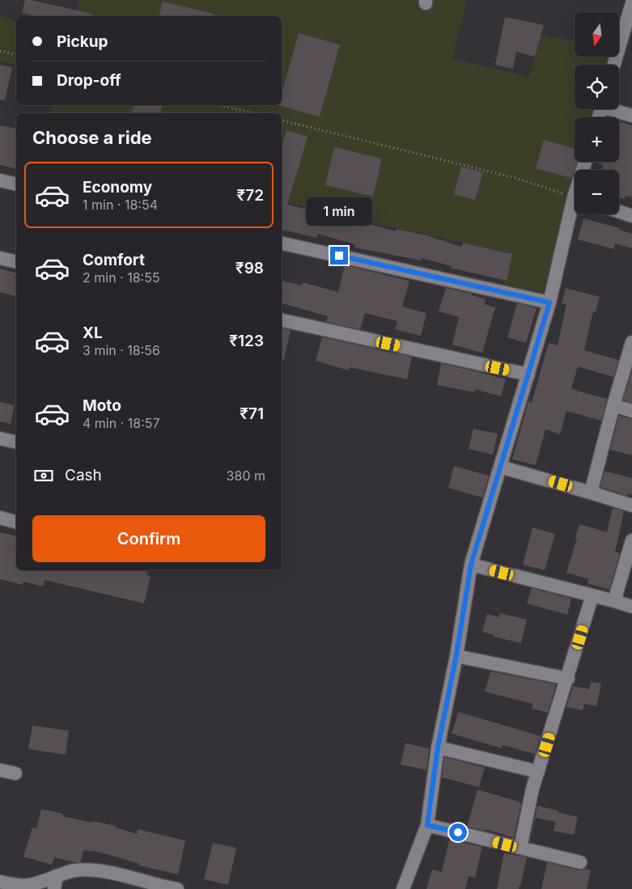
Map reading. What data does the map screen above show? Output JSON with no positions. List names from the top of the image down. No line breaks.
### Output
{"north":"bottom","page":{"map_buttons":["+","−"],"banner":["Pickup","Drop-off"],"heading":"Choose a ride","list":[{"name":"Economy","note":"1 min · 18:54","value":"₹72"},{"name":"Comfort","note":"2 min · 18:55","value":"₹98"},{"name":"XL","note":"3 min · 18:56","value":"₹123"},{"name":"Moto","note":"4 min · 18:57","value":"₹71"}],"bubble":"1 min","pay":["Cash","380 m"],"buttons":"Confirm"}}
